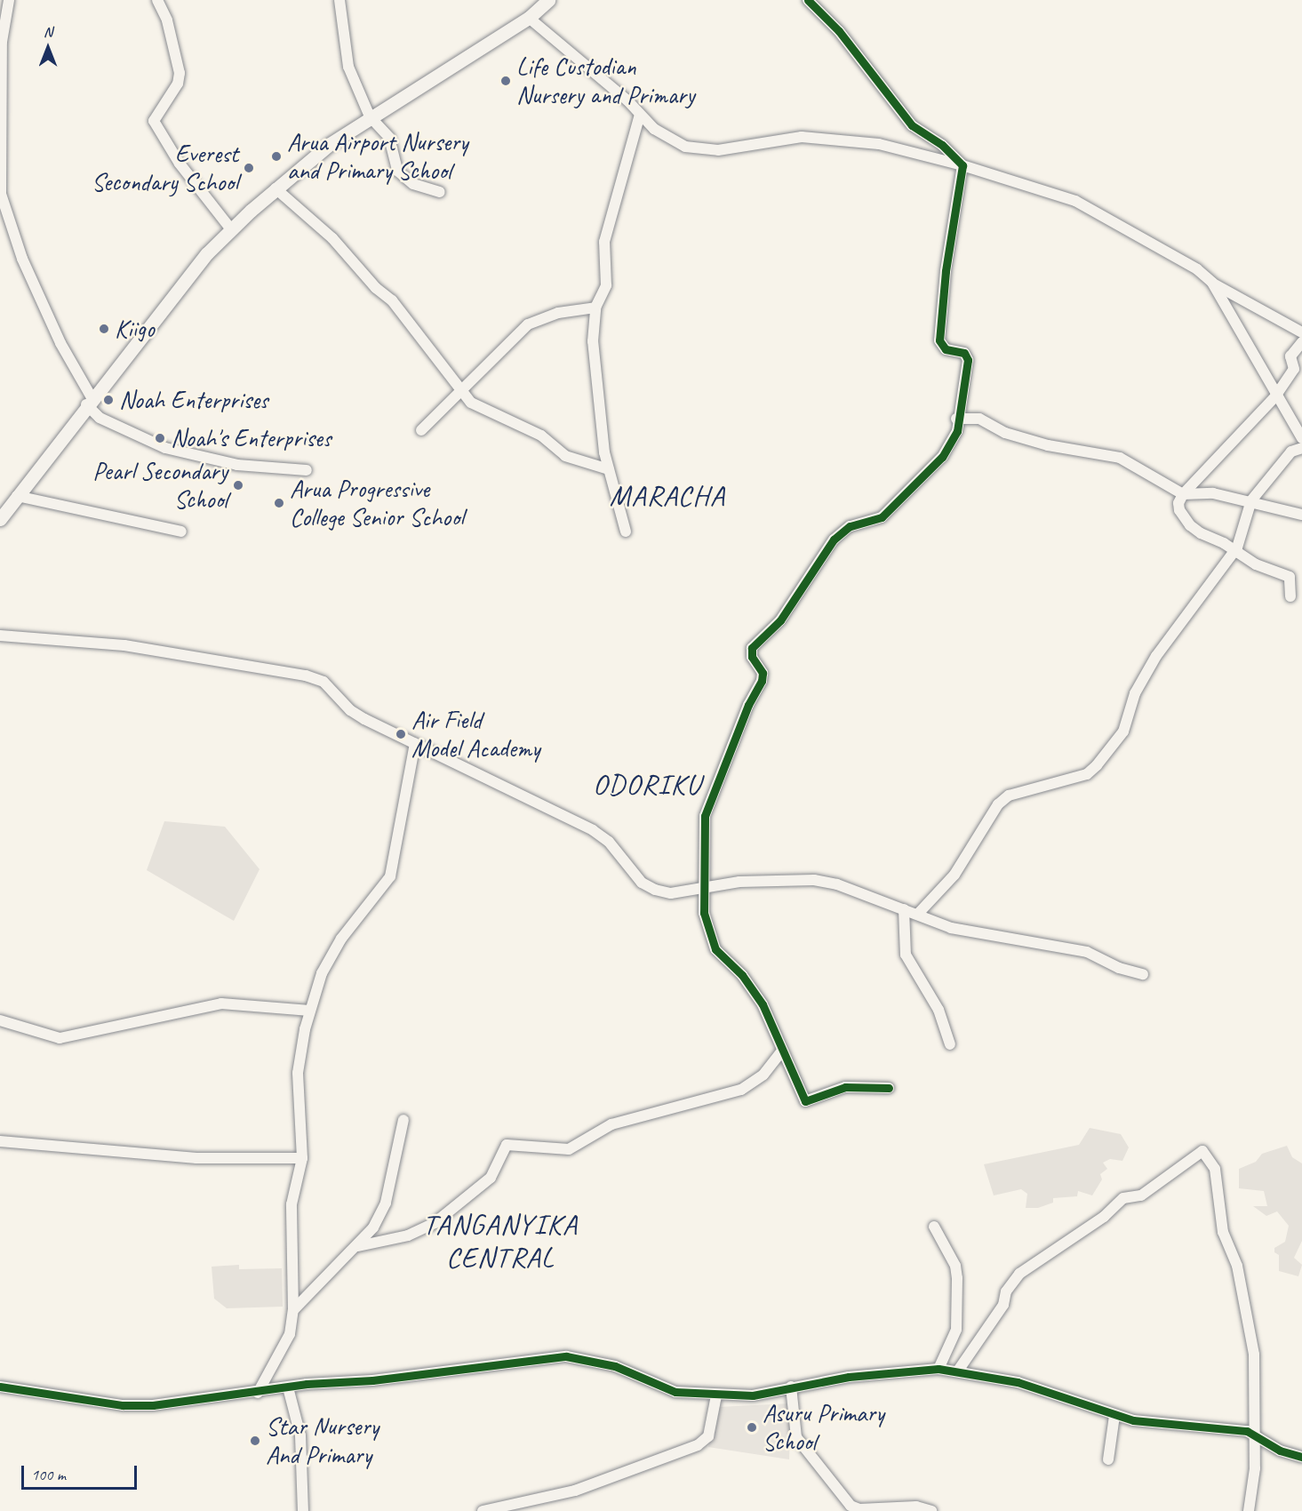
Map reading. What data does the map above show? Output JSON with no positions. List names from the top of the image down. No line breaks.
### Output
{"districts":["MARACHA","ODORIKU","TANGANYIKA CENTRAL"],"places":["Life Custodian Nursery and Primary","Arua Airport Nursery and Primary School","Everest Secondary School","Kiigo","Noah Enterprises","Noah's Enterprises","Pearl Secondary School","Arua Progressive College Senior School","Air Field Model Academy","Asuru Primary School","Star Nursery And Primary"],"scale_bar":"100 m","north":"top"}
